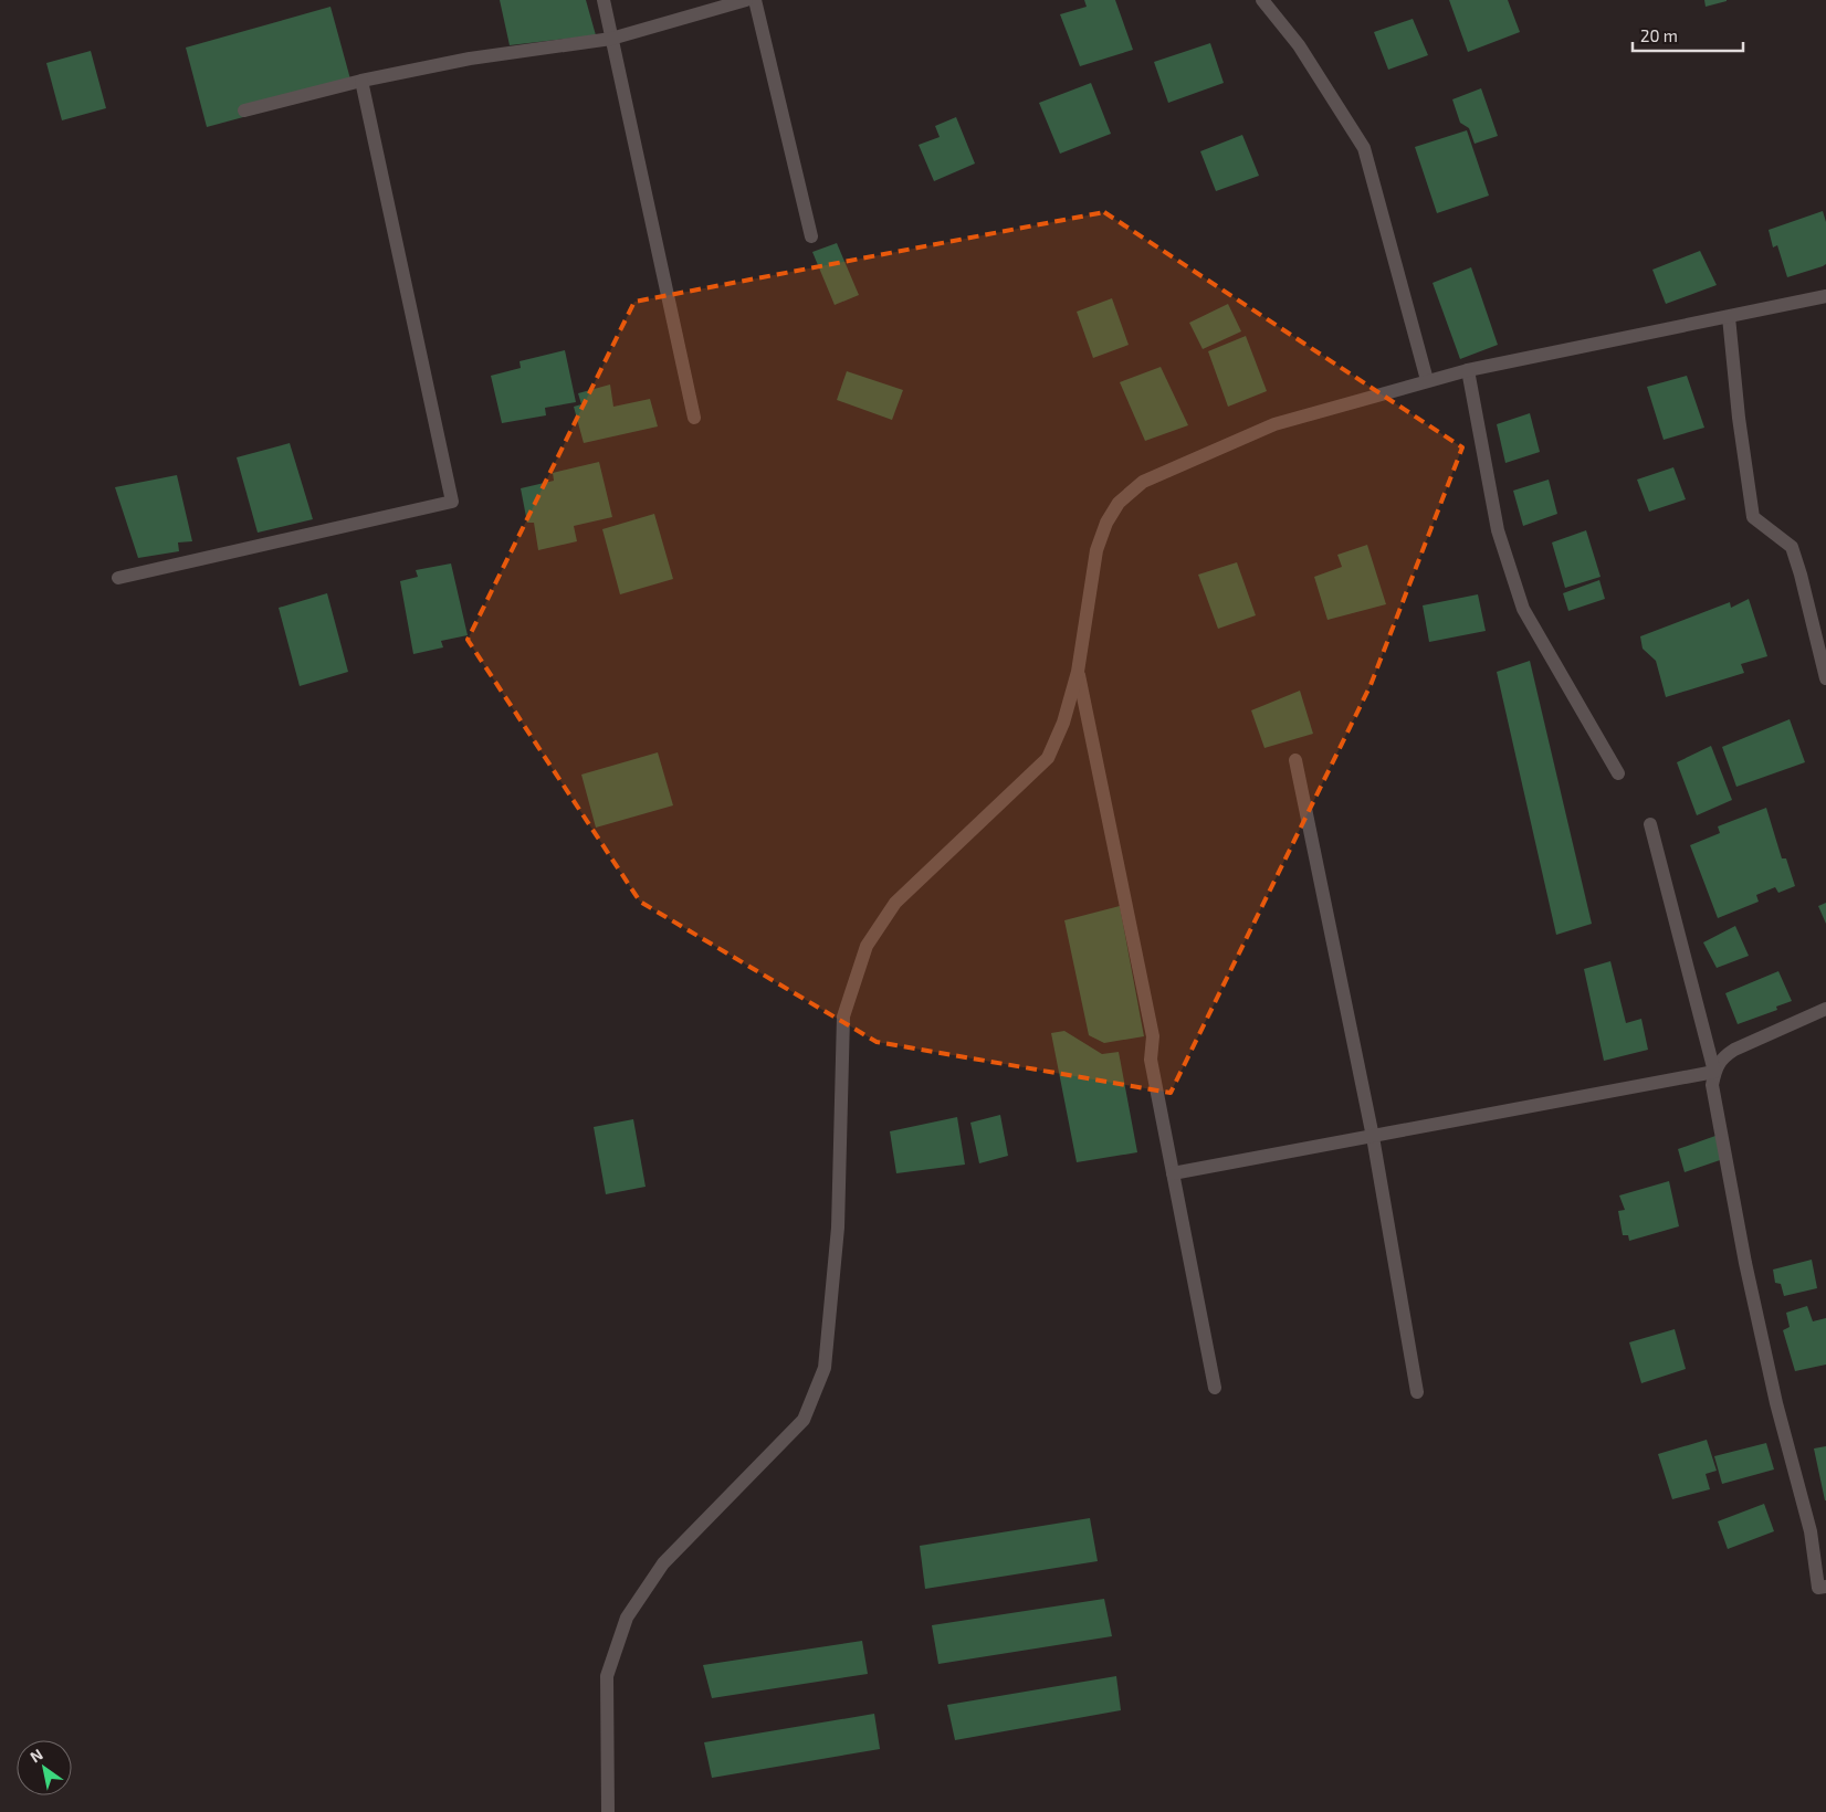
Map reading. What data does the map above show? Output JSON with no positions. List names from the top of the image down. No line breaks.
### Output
{"scale_bar":"20 m","north":"top left"}
